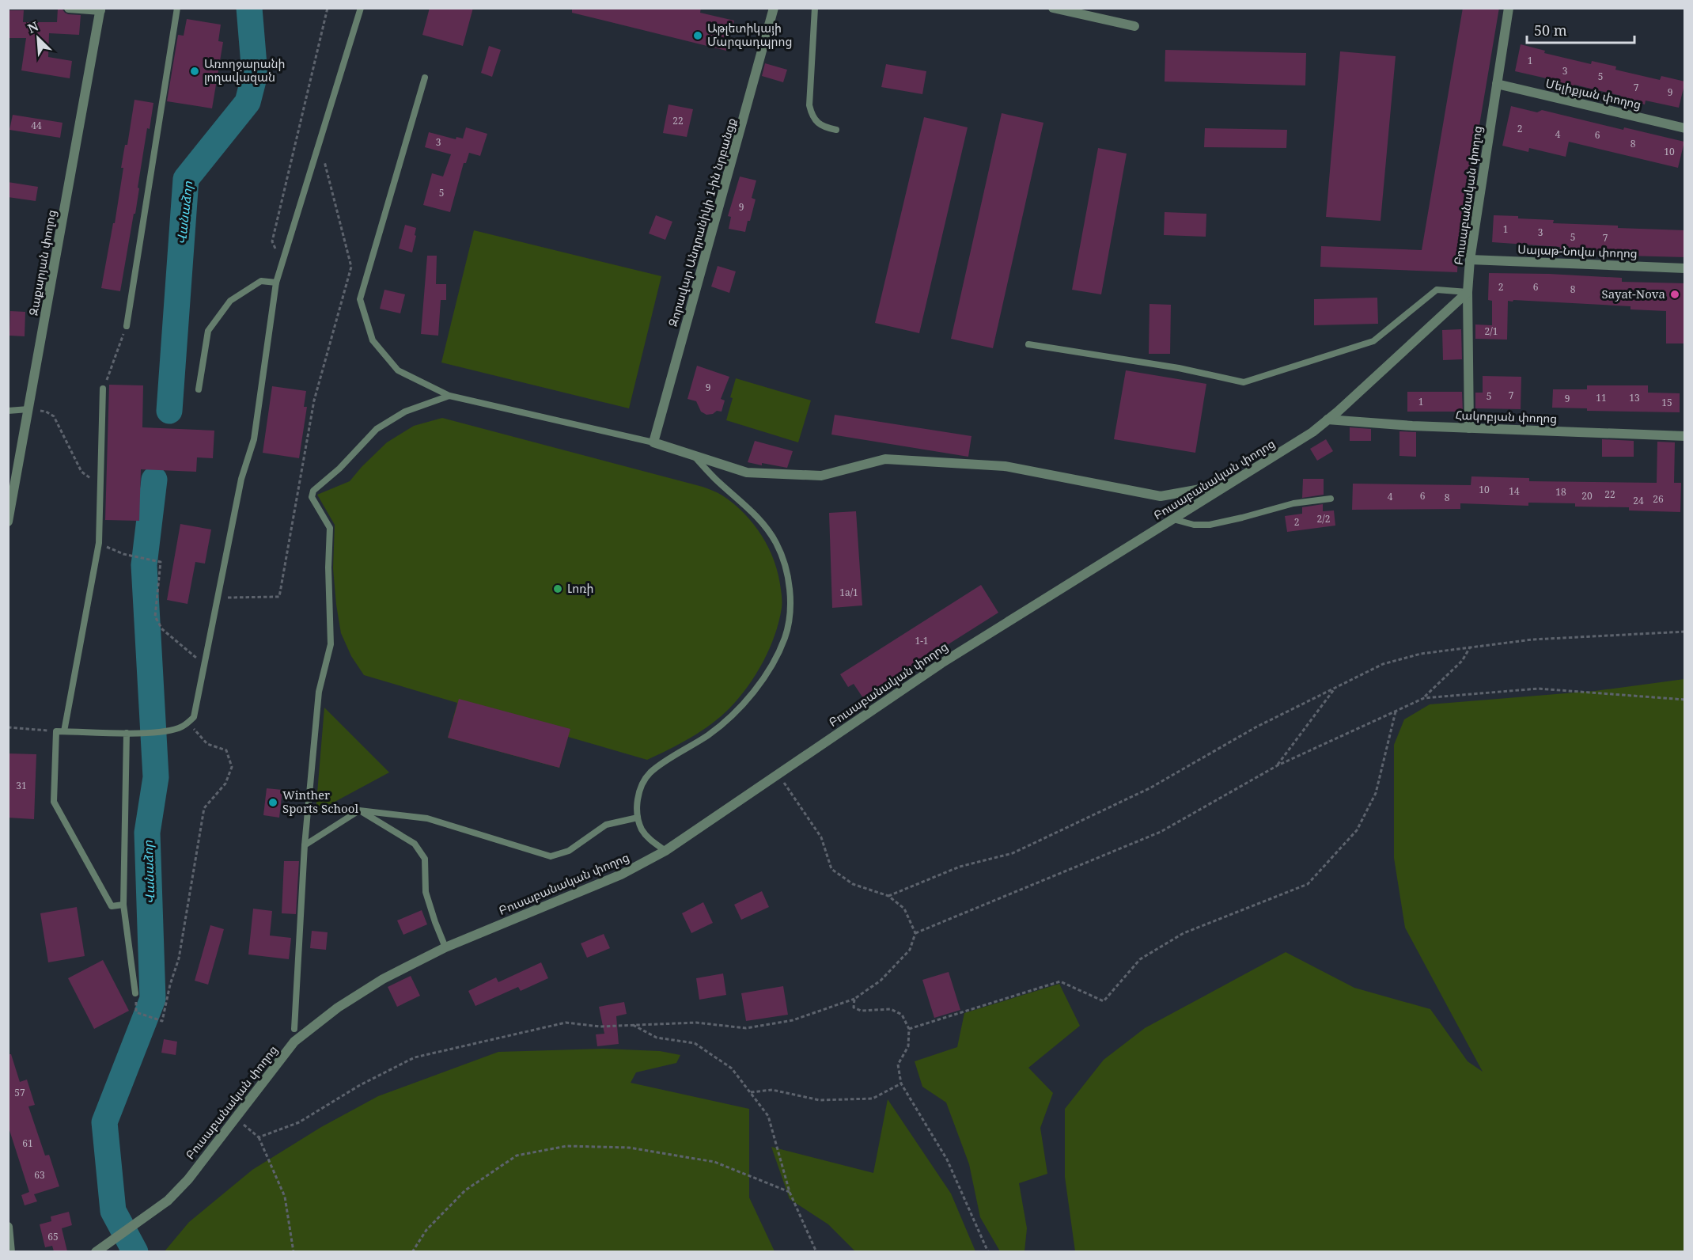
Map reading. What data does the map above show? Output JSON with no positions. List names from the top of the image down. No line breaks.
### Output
{"streets":{"street":["Մելիքյան փողոց","Բուսաբանական փողոց","Զորավար Անդրանիկի 1-ին նրբանցք","Սայաթ-Նովա փողոց","Զաքարյան փողոց","Հակոբյան փողոց"]},"crossings":[["Մելիքյան փողոց","Բուսաբանական փողոց"],["Բուսաբանական փողոց","Սայաթ-Նովա փողոց"],["Բուսաբանական փողոց","Հակոբյան փողոց"]],"water":["Վանաձոր"],"places":["Աթլետիկայի Մարզադպրոց","Առողջարանի լողավազան","Sayat-Nova","Լոռի","Winther Sports School"],"house_numbers":["1","3","5","7","9","22","44","2","4","6","3","8","10","5","9","1","3","5","7","2","6","8","2/1","9","7","5","11","13","9","1","15","10","14","18","22","6","20","4","8","26","24","2/2","2","1a/1","1-1","31","57","61","63","65"],"scale_bar":"50 m","north":"top left"}
